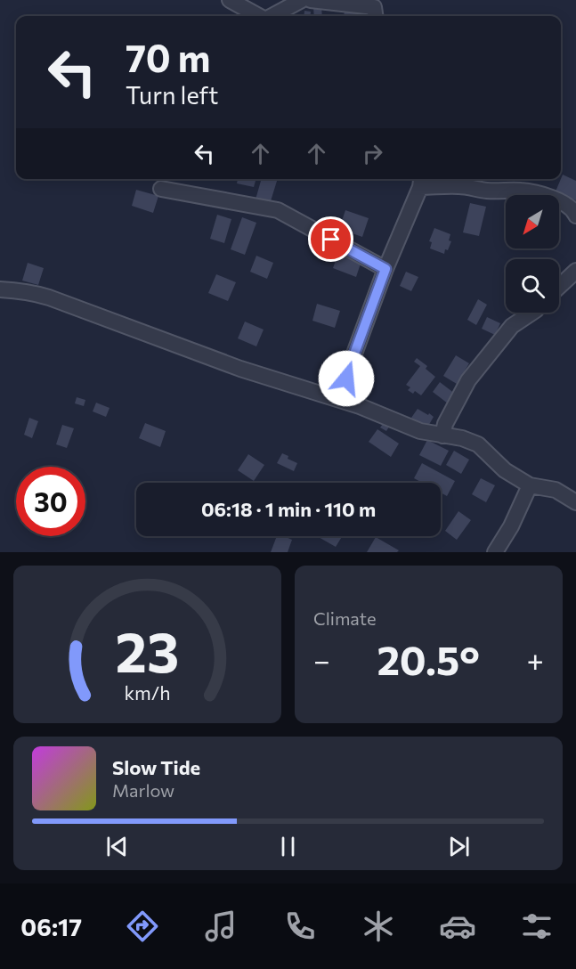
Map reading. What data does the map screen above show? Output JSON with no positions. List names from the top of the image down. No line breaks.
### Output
{"north":"bottom left","page":{"turn":["70 m","Turn left"],"limit":"30","trip":"06:18 · 1 min · 110 m","tile":"Climate","heat":["−","20.5°","+"],"song":["Slow Tide","Marlow"],"tabs":"06:17","gauge":["23","km/h"]}}
